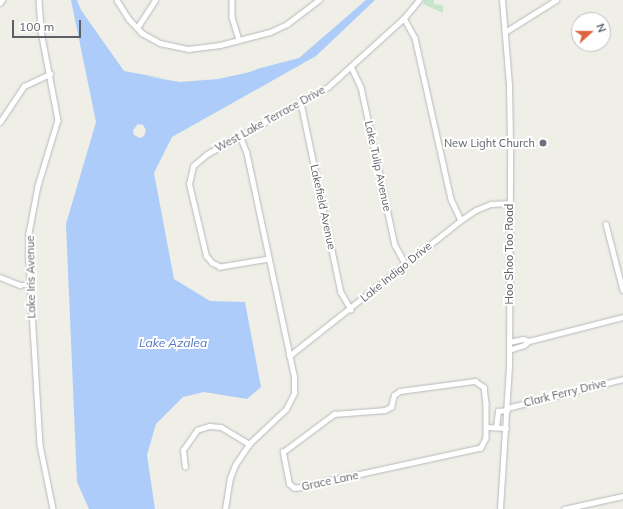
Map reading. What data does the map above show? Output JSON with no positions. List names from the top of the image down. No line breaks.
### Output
{"streets":{"street":["West Lake Terrace Drive","Lake Tulip Avenue","Lakefield Avenue","Hoo Shoo Too Road","Lake Indigo Drive","Lake Iris Avenue","Clark Ferry Drive","Grace Lane"]},"crossings":[["West Lake Terrace Drive","Lake Tulip Avenue"],["West Lake Terrace Drive","Lakefield Avenue"],["Lake Tulip Avenue","Lake Indigo Drive"],["Lakefield Avenue","Lake Indigo Drive"],["Hoo Shoo Too Road","Lake Indigo Drive"],["Hoo Shoo Too Road","Clark Ferry Drive"]],"water":["Lake Azalea"],"places":["New Light Church"],"scale_bar":"100 m","north":"right"}
